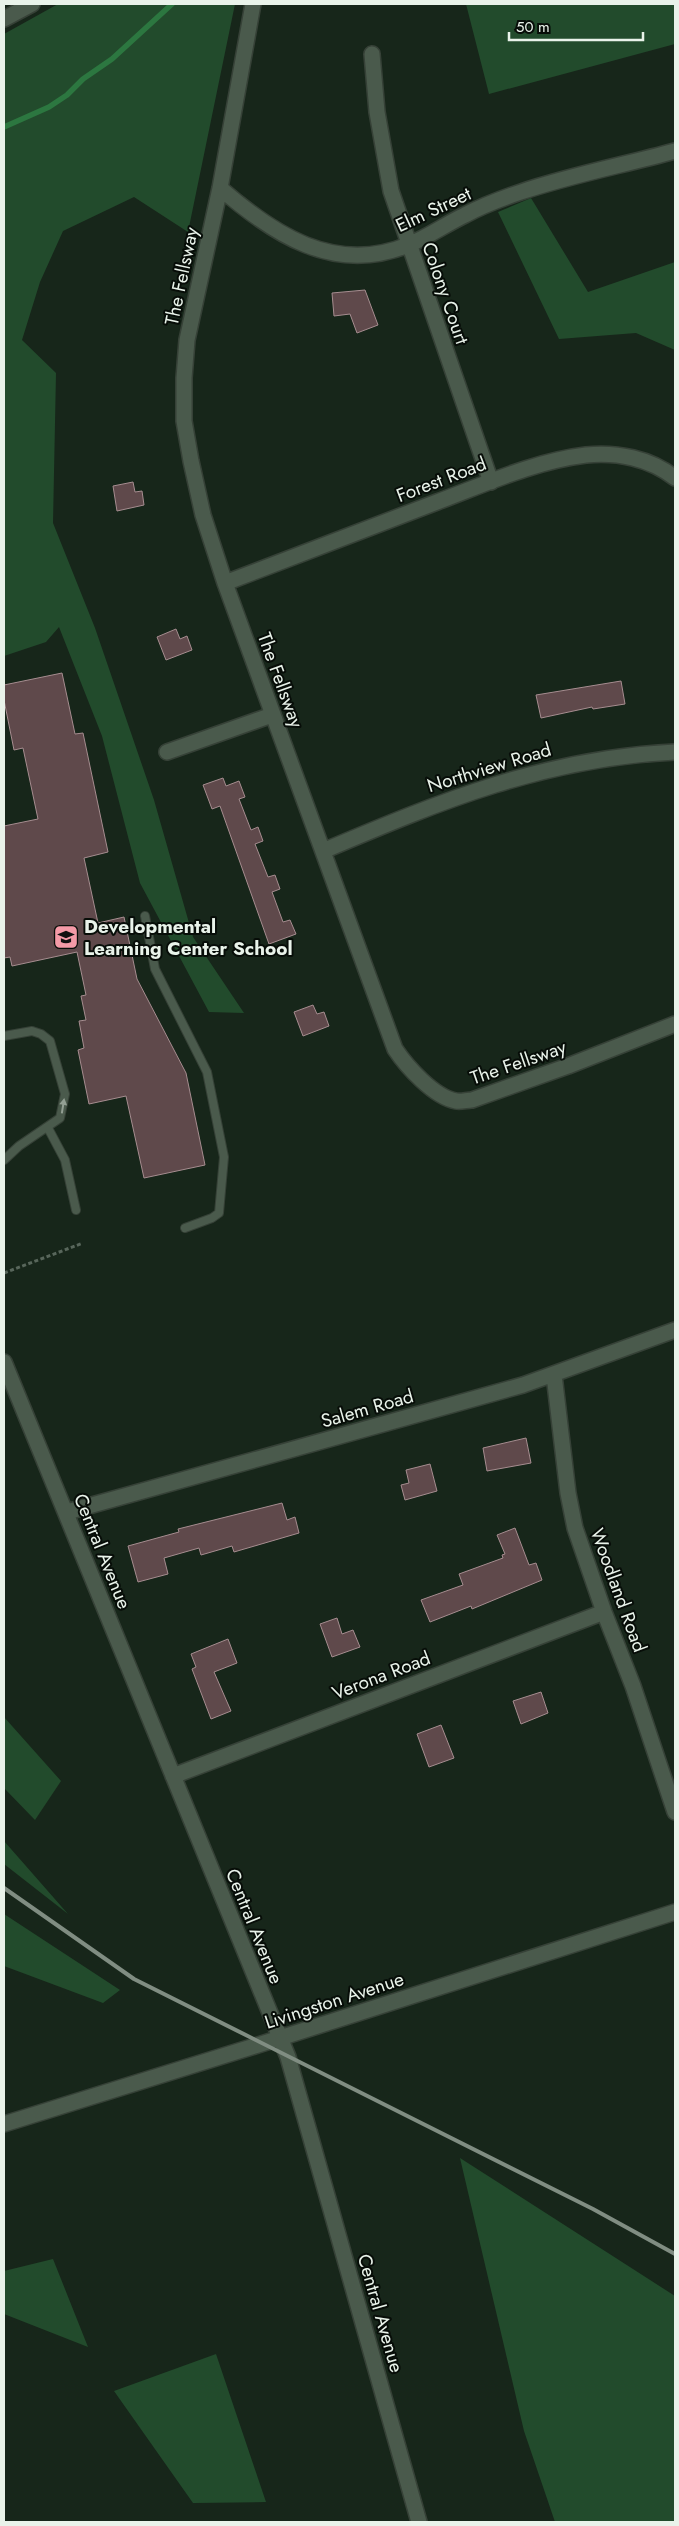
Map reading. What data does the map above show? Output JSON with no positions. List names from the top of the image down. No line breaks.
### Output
{"streets":{"street":["Elm Street","The Fellsway","Colony Court","Forest Road","Northview Road","Salem Road","Central Avenue","Woodland Road","Verona Road","Livingston Avenue"]},"crossings":[["Elm Street","The Fellsway"],["Elm Street","Colony Court"],["The Fellsway","Forest Road"],["The Fellsway","Northview Road"],["Colony Court","Forest Road"],["Salem Road","Central Avenue"],["Salem Road","Woodland Road"],["Central Avenue","Verona Road"],["Central Avenue","Livingston Avenue"],["Woodland Road","Verona Road"]],"places":{"school or university":["Developmental Learning Center School"]},"scale_bar":"50 m"}
